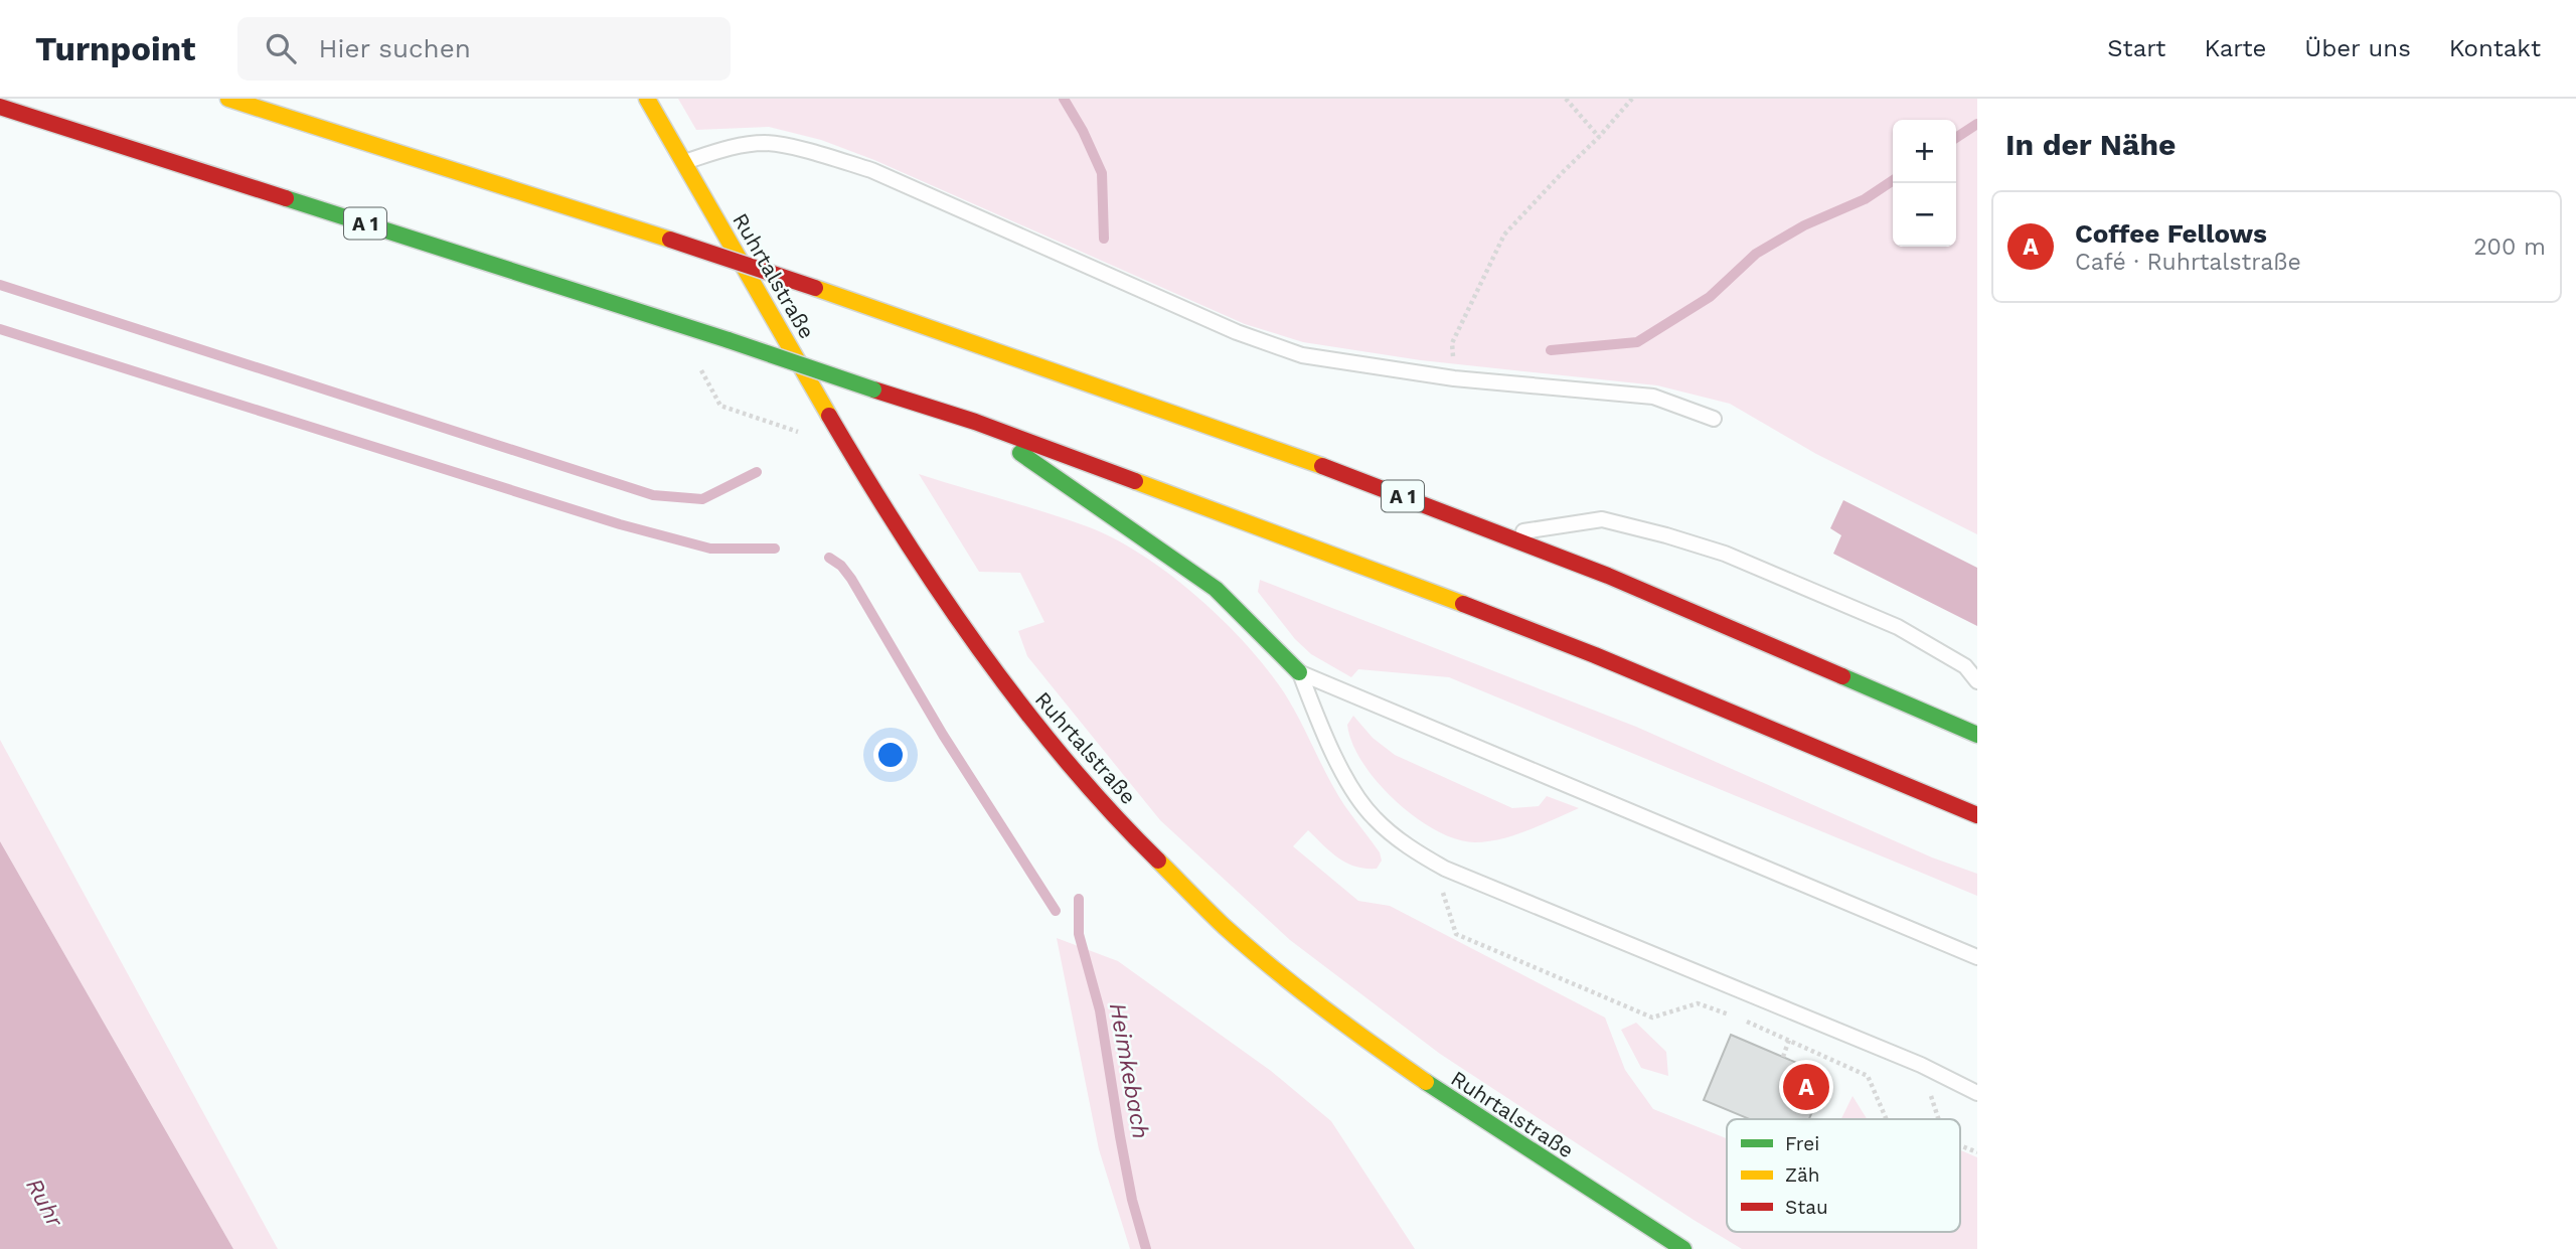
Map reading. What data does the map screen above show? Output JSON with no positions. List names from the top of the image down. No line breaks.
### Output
{"streets":{"main road":["A 1","Ruhrtalstraße"]},"water":["Heimkebach","Ruhr"],"legend":["Frei","Zäh","Stau"],"page":{"header":"Turnpoint","search":"Hier suchen","nav":["Start","Karte","Über uns","Kontakt"],"heading":"In der Nähe","map_buttons":["+","−"],"list":[{"mark":"A","name":"Coffee Fellows","note":"Café · Ruhrtalstraße","value":"200 m"}],"pins":"A"}}
